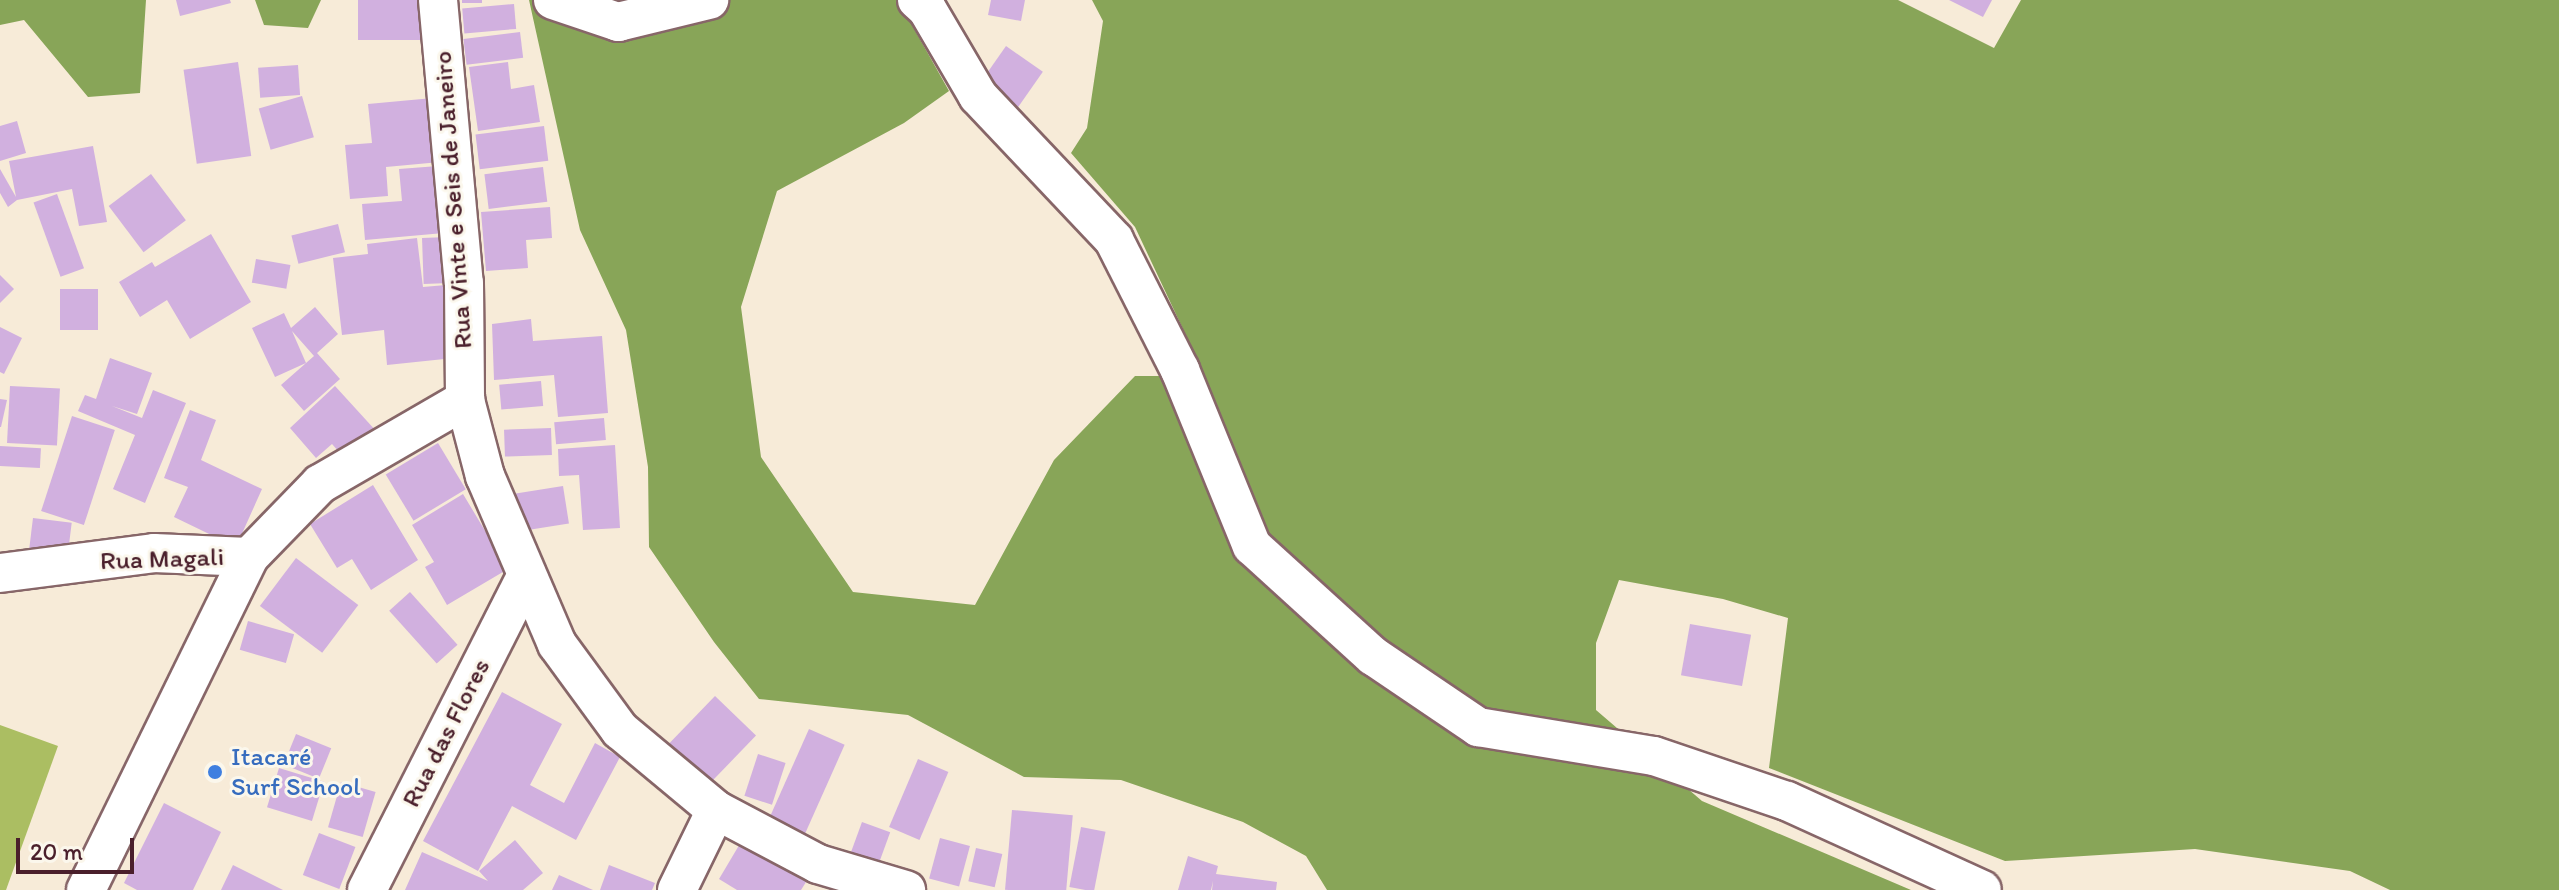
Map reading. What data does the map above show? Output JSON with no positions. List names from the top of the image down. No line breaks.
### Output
{"streets":{"street":["Rua Vinte e Seis de Janeiro","Rua Magali","Rua das Flores"]},"crossings":[["Rua Vinte e Seis de Janeiro","Rua Magali"],["Rua Vinte e Seis de Janeiro","Rua das Flores"]],"places":["Itacaré Surf School"],"scale_bar":"20 m"}
